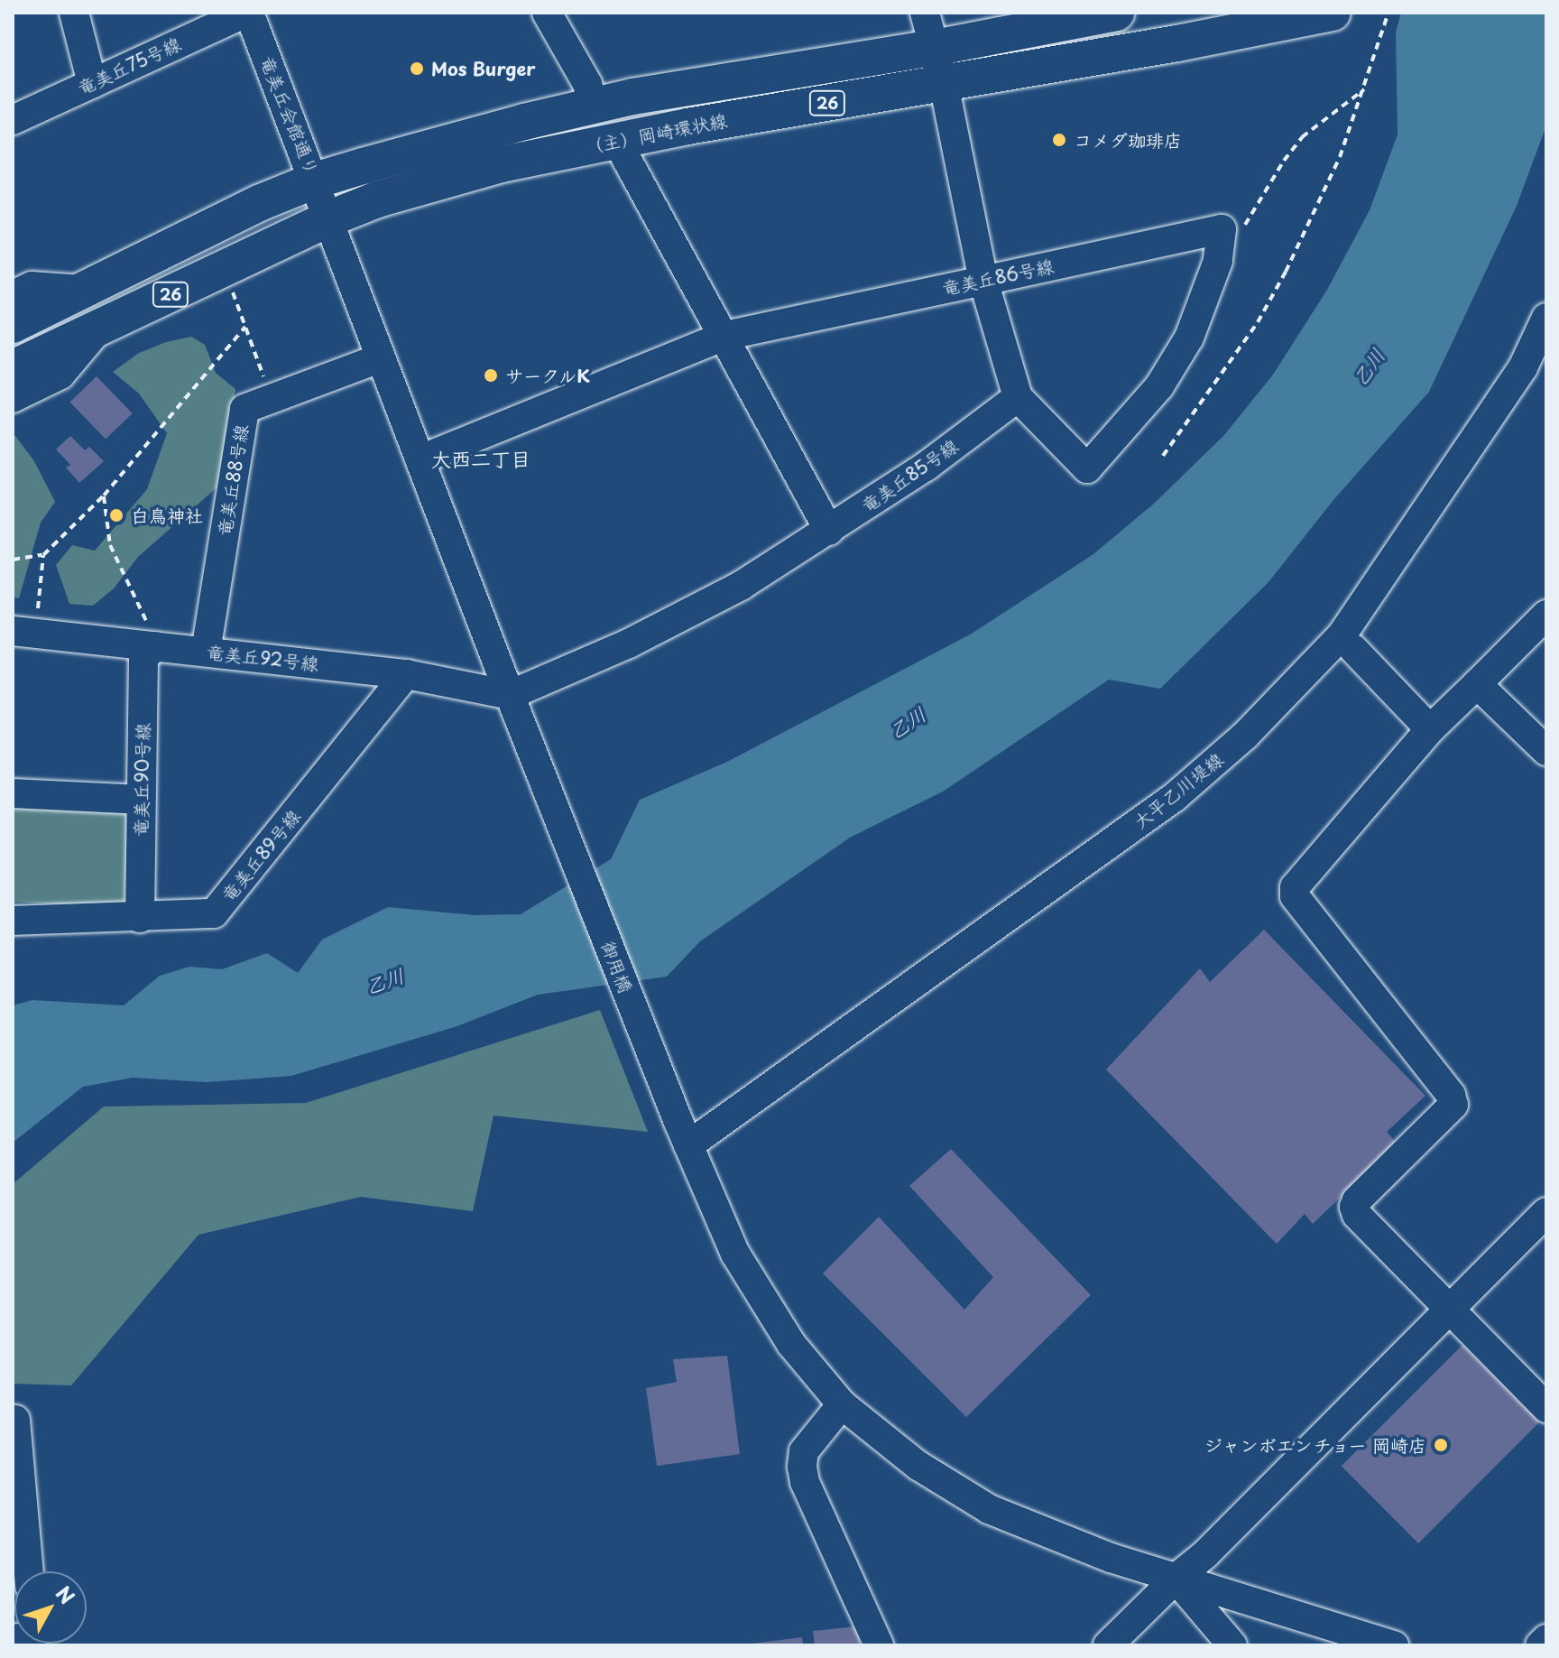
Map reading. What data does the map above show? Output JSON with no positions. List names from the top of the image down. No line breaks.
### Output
{"streets":{"main road":["26","（主）岡崎環状線"],"street":["竜美丘75号線","竜美丘会館通り","竜美丘86号線","竜美丘85号線","竜美丘88号線","竜美丘92号線","竜美丘90号線","大平乙川堤線","竜美丘89号線","御用橋"]},"crossings":[["竜美丘75号線","竜美丘会館通り"],["竜美丘会館通り","（主）岡崎環状線"],["竜美丘会館通り","竜美丘86号線"],["竜美丘会館通り","竜美丘88号線"],["竜美丘会館通り","御用橋"],["竜美丘86号線","竜美丘85号線"],["竜美丘86号線","御用橋"],["竜美丘85号線","竜美丘92号線"],["竜美丘85号線","御用橋"],["竜美丘88号線","竜美丘92号線"],["竜美丘92号線","竜美丘90号線"],["竜美丘92号線","竜美丘89号線"],["竜美丘92号線","御用橋"],["竜美丘90号線","竜美丘89号線"],["大平乙川堤線","御用橋"]],"districts":["大西二丁目"],"water":["乙川"],"places":["Mos Burger","コメダ珈琲店","サークルK","白鳥神社","ジャンボエンチョー 岡崎店"],"north":"top right"}
